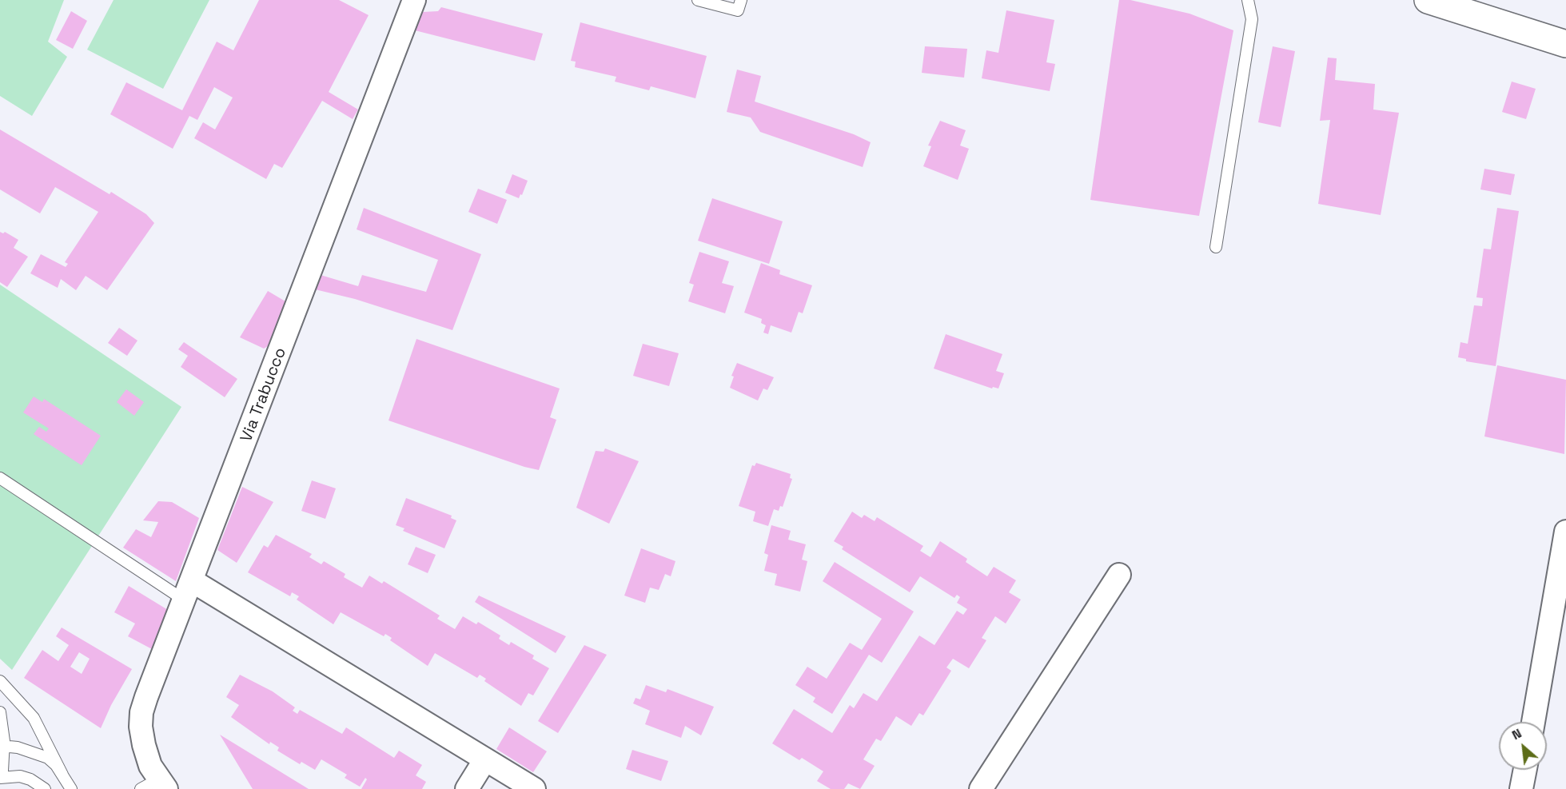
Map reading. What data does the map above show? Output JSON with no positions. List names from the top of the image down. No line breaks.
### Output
{"streets":{"street":["Via Trabucco"]},"north":"top left"}
